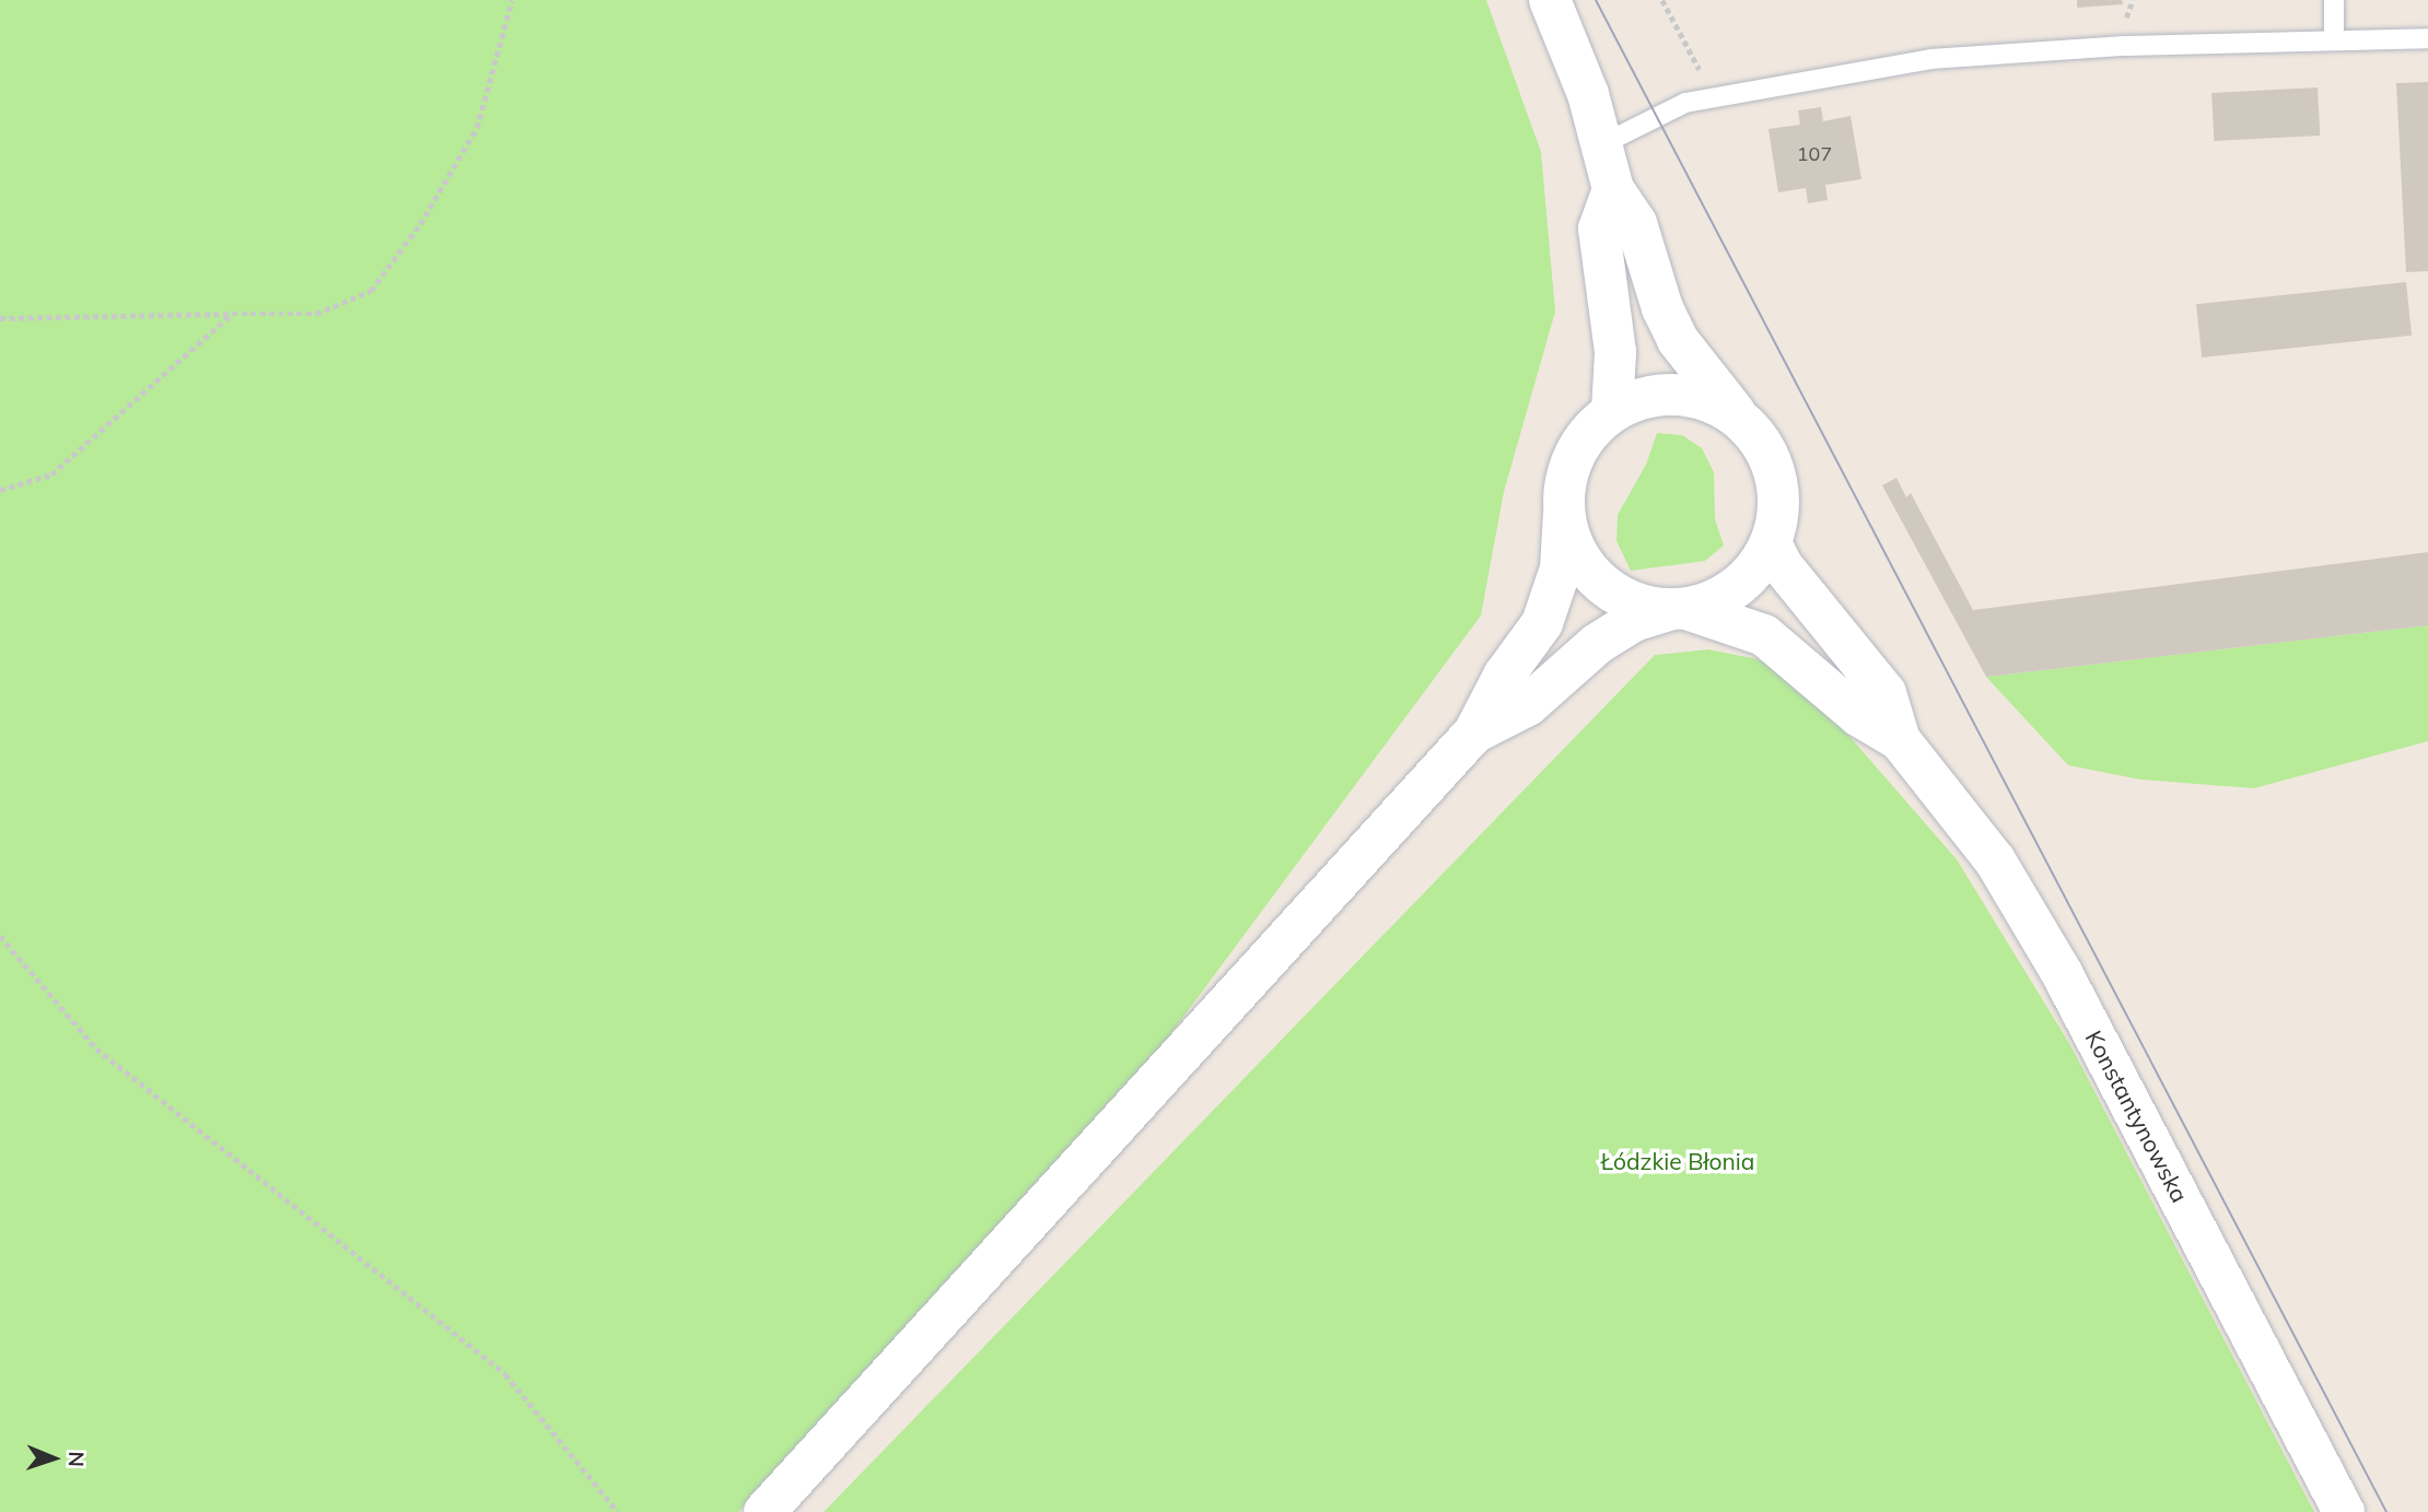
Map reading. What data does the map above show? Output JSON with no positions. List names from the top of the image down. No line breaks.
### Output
{"streets":{"main road":["Konstantynowska"]},"parks":["Łódzkie Błonia"],"house_numbers":["107"],"north":"right"}
